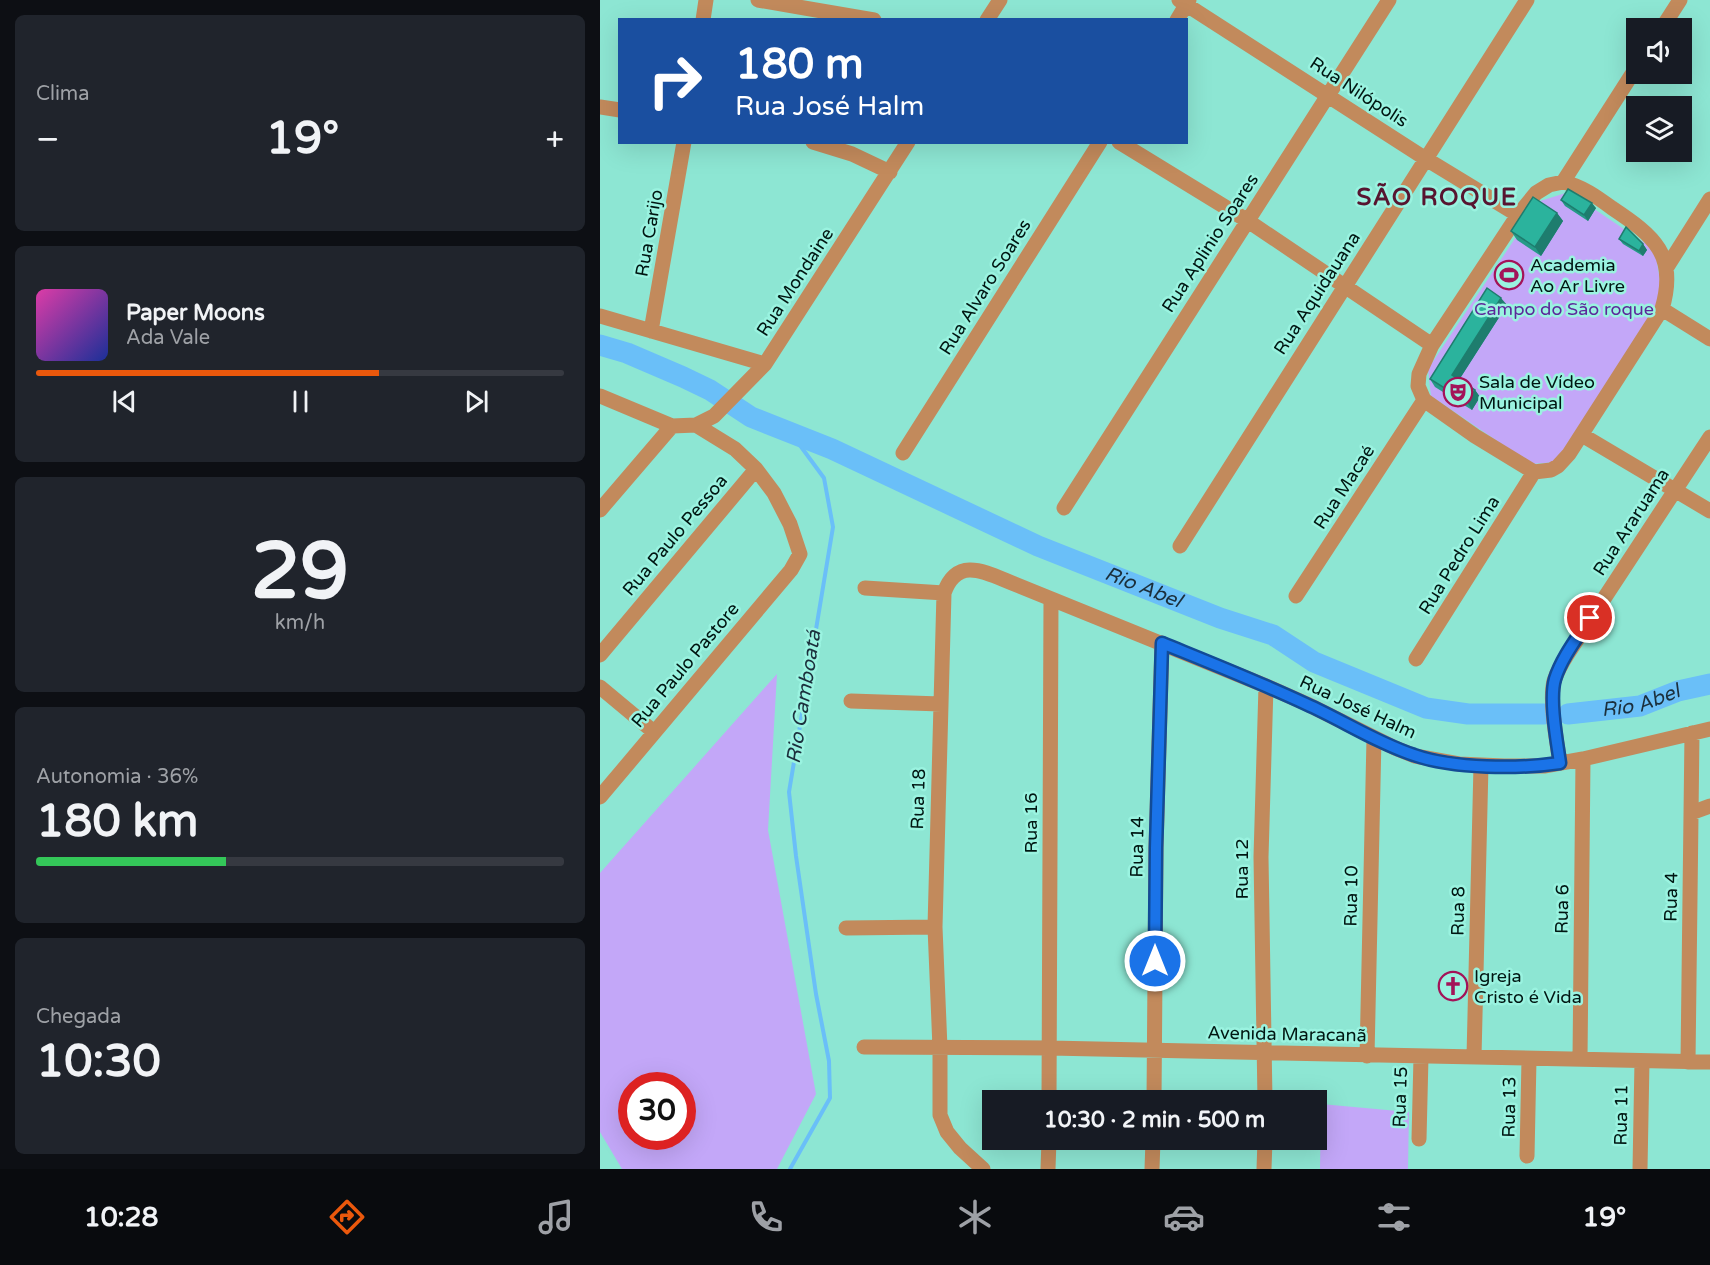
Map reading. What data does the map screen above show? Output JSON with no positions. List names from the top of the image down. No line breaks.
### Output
{"streets":{"street":["Rua Nilópolis","Rua Carijo","Rua Aplinio Soares","Rua Mondaine","Rua Alvaro Soares","Rua Aquidauana","Rua Macaé","Rua Araruama","Rua Paulo Pessoa","Rua Pedro Lima","Rua Paulo Pastore","Rua José Halm","Rua 18","Rua 16","Rua 14","Rua 12","Rua 10","Rua 4","Rua 6","Rua 8","Avenida Maracanã","Rua 15","Rua 13","Rua 11"]},"crossings":[["Rua Nilópolis","Rua Aplinio Soares"],["Rua Nilópolis","Rua Aquidauana"],["Rua Araruama","Rua José Halm"],["Rua Paulo Pessoa","Rua Paulo Pastore"],["Rua José Halm","Rua 18"],["Rua José Halm","Rua 16"],["Rua José Halm","Rua 14"],["Rua José Halm","Rua 12"],["Rua José Halm","Rua 10"],["Rua José Halm","Rua 4"],["Rua José Halm","Rua 6"],["Rua José Halm","Rua 8"],["Rua 18","Avenida Maracanã"],["Rua 16","Avenida Maracanã"],["Rua 14","Avenida Maracanã"],["Rua 12","Avenida Maracanã"],["Rua 10","Avenida Maracanã"],["Rua 4","Avenida Maracanã"],["Rua 6","Avenida Maracanã"],["Rua 8","Avenida Maracanã"],["Avenida Maracanã","Rua 15"],["Avenida Maracanã","Rua 13"],["Avenida Maracanã","Rua 11"]],"districts":["SÃO ROQUE"],"water":["Rio Abel","Rio Camboatá"],"parks":["Campo do São roque"],"places":{"sports":["Academia Ao Ar Livre"],"theatre":["Sala de Vídeo Municipal"],"church":["Igreja Cristo é Vida"]},"page":{"tile":["Clima",["29","km/h"],["Autonomia · 36%","180 km"],["Chegada","10:30"]],"turn":["180 m","Rua José Halm"],"heat":["−","19°","+"],"song":["Paper Moons","Ada Vale"],"limit":"30","trip":"10:30 · 2 min · 500 m","tabs":["10:28","19°"]}}
